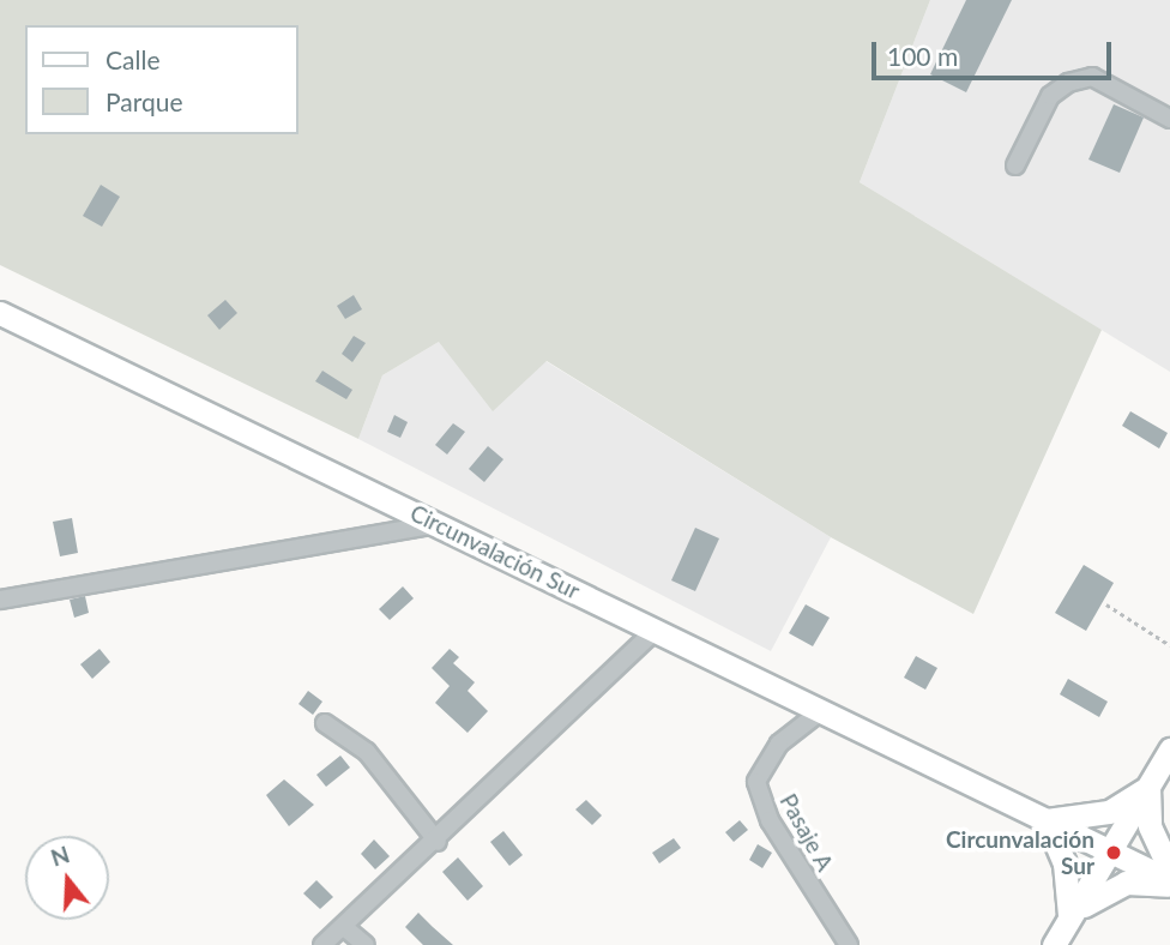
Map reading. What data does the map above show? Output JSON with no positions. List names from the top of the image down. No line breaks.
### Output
{"streets":{"main road":["Circunvalación Sur"],"street":["Pasaje A"]},"crossings":[["Circunvalación Sur","Pasaje A"]],"places":["Circunvalación Sur"],"legend":["Calle","Parque"],"scale_bar":"100 m","north":"top"}
